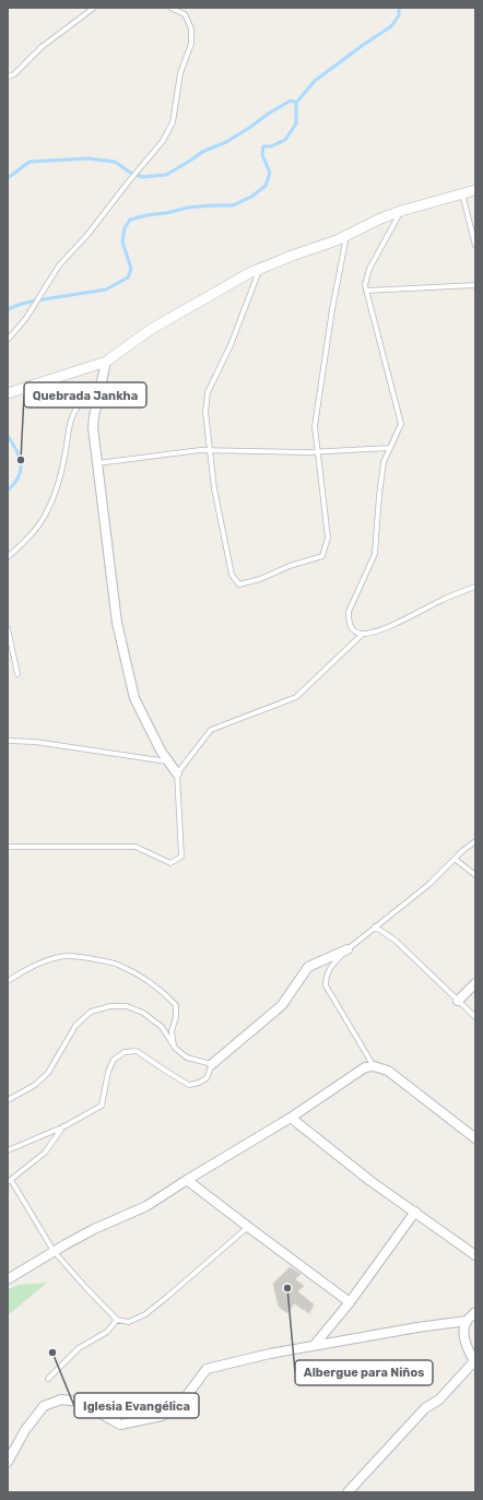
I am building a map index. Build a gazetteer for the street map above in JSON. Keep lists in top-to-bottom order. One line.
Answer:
{"places":["Quebrada Jankha","Albergue para Niños","Iglesia Evangélica"]}
